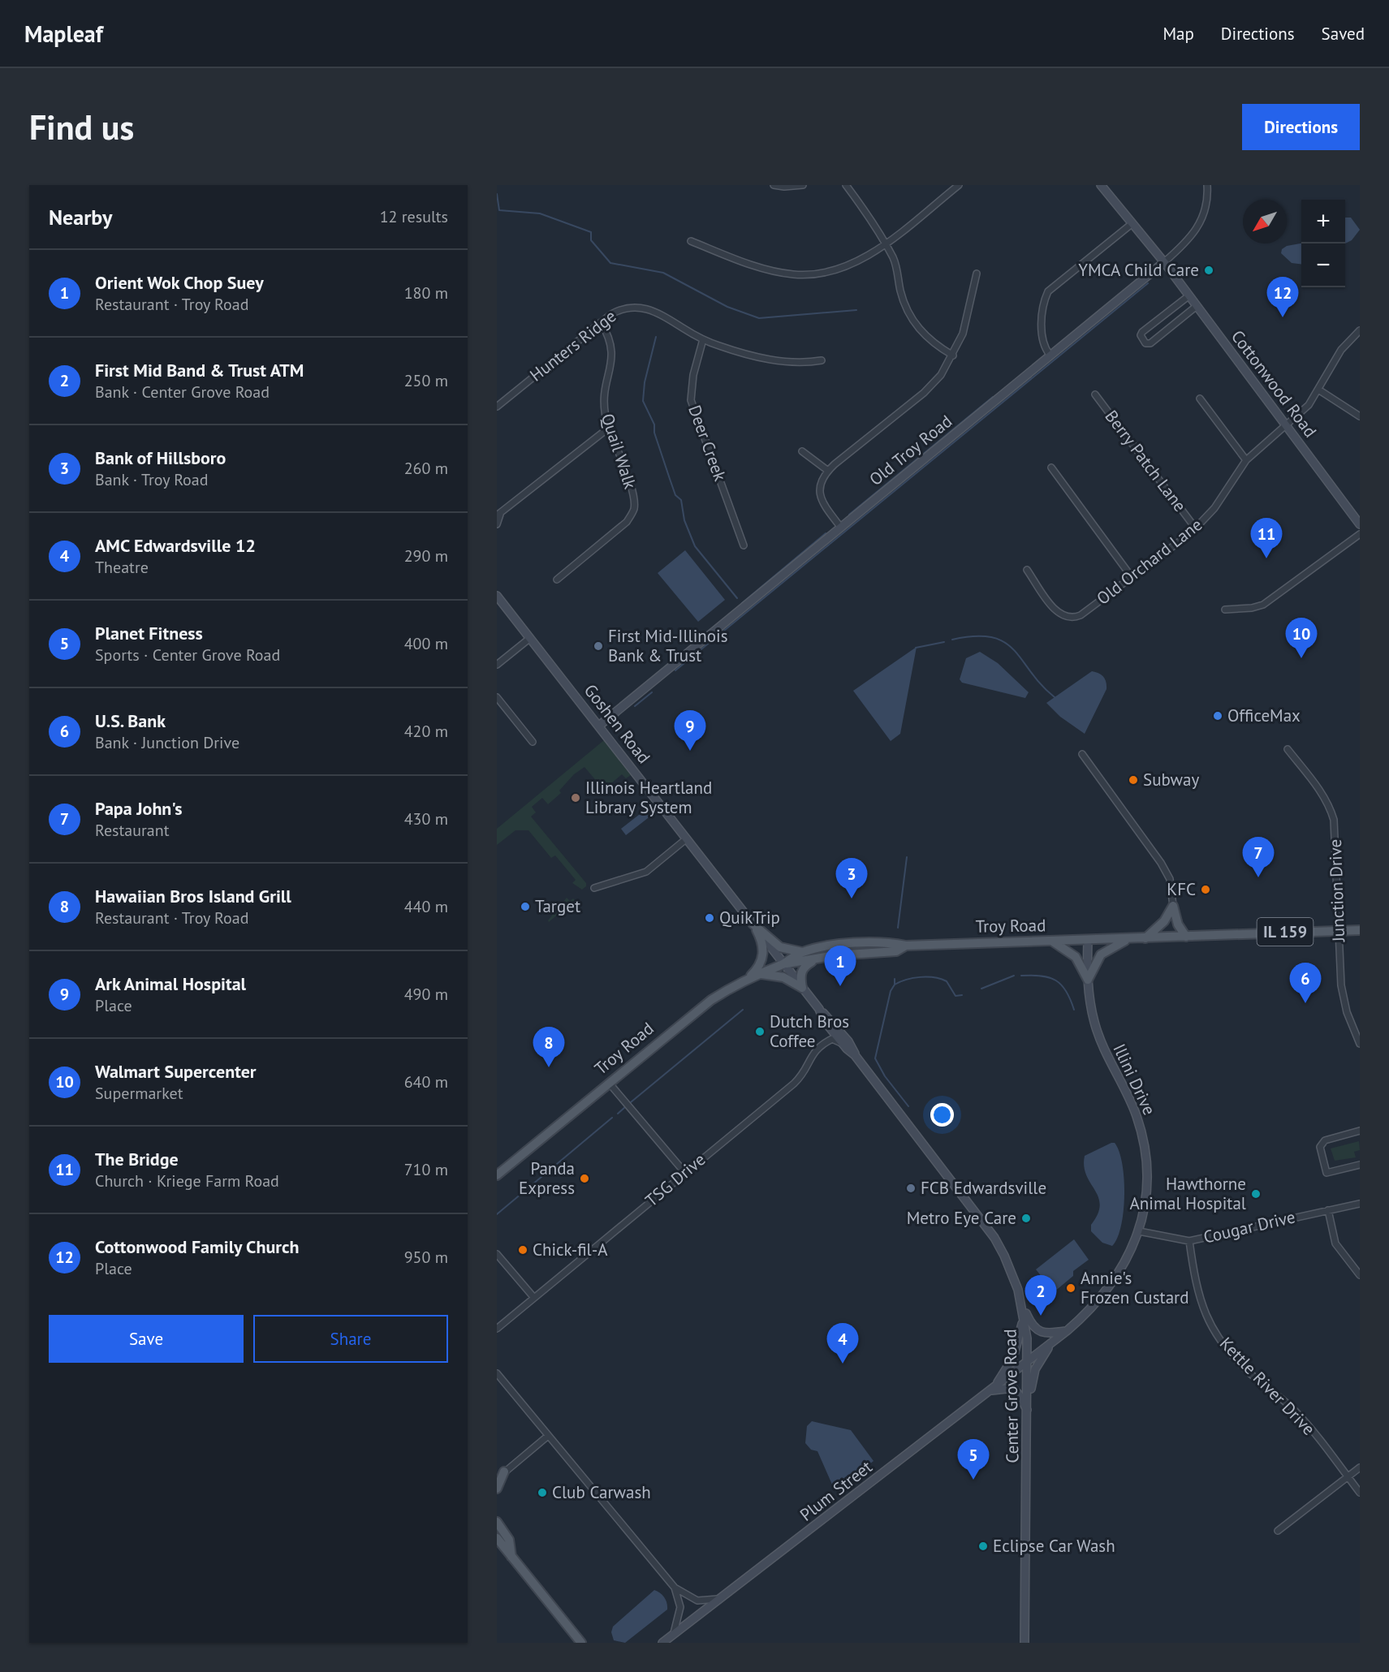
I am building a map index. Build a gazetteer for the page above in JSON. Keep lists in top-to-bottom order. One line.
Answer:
{"streets":{"main road":["Troy Road","IL 159"],"street":["Hunters Ridge","Cottonwood Road","Deer Creek","Old Troy Road","Quail Walk","Berry Patch Lane","Old Orchard Lane","Goshen Road","Junction Drive","Illini Drive","TSG Drive","Cougar Drive","Kettle River Drive","Center Grove Road","Plum Street"]},"crossings":[["Hunters Ridge","Deer Creek"],["Hunters Ridge","Quail Walk"],["Cottonwood Road","Old Troy Road"],["Cottonwood Road","Old Orchard Lane"],["Old Troy Road","Goshen Road"],["Berry Patch Lane","Old Orchard Lane"],["Goshen Road","Troy Road"],["Goshen Road","Center Grove Road"],["Junction Drive","IL 159"],["Troy Road","IL 159"],["Troy Road","Illini Drive"],["Troy Road","Center Grove Road"],["IL 159","Illini Drive"],["Illini Drive","Cougar Drive"],["Illini Drive","Center Grove Road"],["Illini Drive","Plum Street"],["TSG Drive","Center Grove Road"],["Cougar Drive","Kettle River Drive"],["Center Grove Road","Plum Street"]],"places":["YMCA Child Care","First Mid-Illinois Bank & Trust","OfficeMax","Subway","Illinois Heartland Library System","KFC","Target","QuikTrip","Dutch Bros Coffee","Panda Express","FCB Edwardsville","Hawthorne Animal Hospital","Metro Eye Care","Chick-fil-A","Annie's Frozen Custard","Club Carwash","Eclipse Car Wash"],"north":"bottom left","page":{"header":"Mapleaf","nav":["Map","Directions","Saved"],"buttons":["Directions",["Save","Share"]],"title":"Find us","heading":["Nearby","12 results"],"map_buttons":["+","−"],"list":[{"mark":"1","name":"Orient Wok Chop Suey","note":"Restaurant · Troy Road","value":"180 m"},{"mark":"2","name":"First Mid Band & Trust ATM","note":"Bank · Center Grove Road","value":"250 m"},{"mark":"3","name":"Bank of Hillsboro","note":"Bank · Troy Road","value":"260 m"},{"mark":"4","name":"AMC Edwardsville 12","note":"Theatre","value":"290 m"},{"mark":"5","name":"Planet Fitness","note":"Sports · Center Grove Road","value":"400 m"},{"mark":"6","name":"U.S. Bank","note":"Bank · Junction Drive","value":"420 m"},{"mark":"7","name":"Papa John's","note":"Restaurant","value":"430 m"},{"mark":"8","name":"Hawaiian Bros Island Grill","note":"Restaurant · Troy Road","value":"440 m"},{"mark":"9","name":"Ark Animal Hospital","note":"Place","value":"490 m"},{"mark":"10","name":"Walmart Supercenter","note":"Supermarket","value":"640 m"},{"mark":"11","name":"The Bridge","note":"Church · Kriege Farm Road","value":"710 m"},{"mark":"12","name":"Cottonwood Family Church","note":"Place","value":"950 m"}],"pins":["12","11","10","9","7","3","1","6","8","2","4","5"]}}
